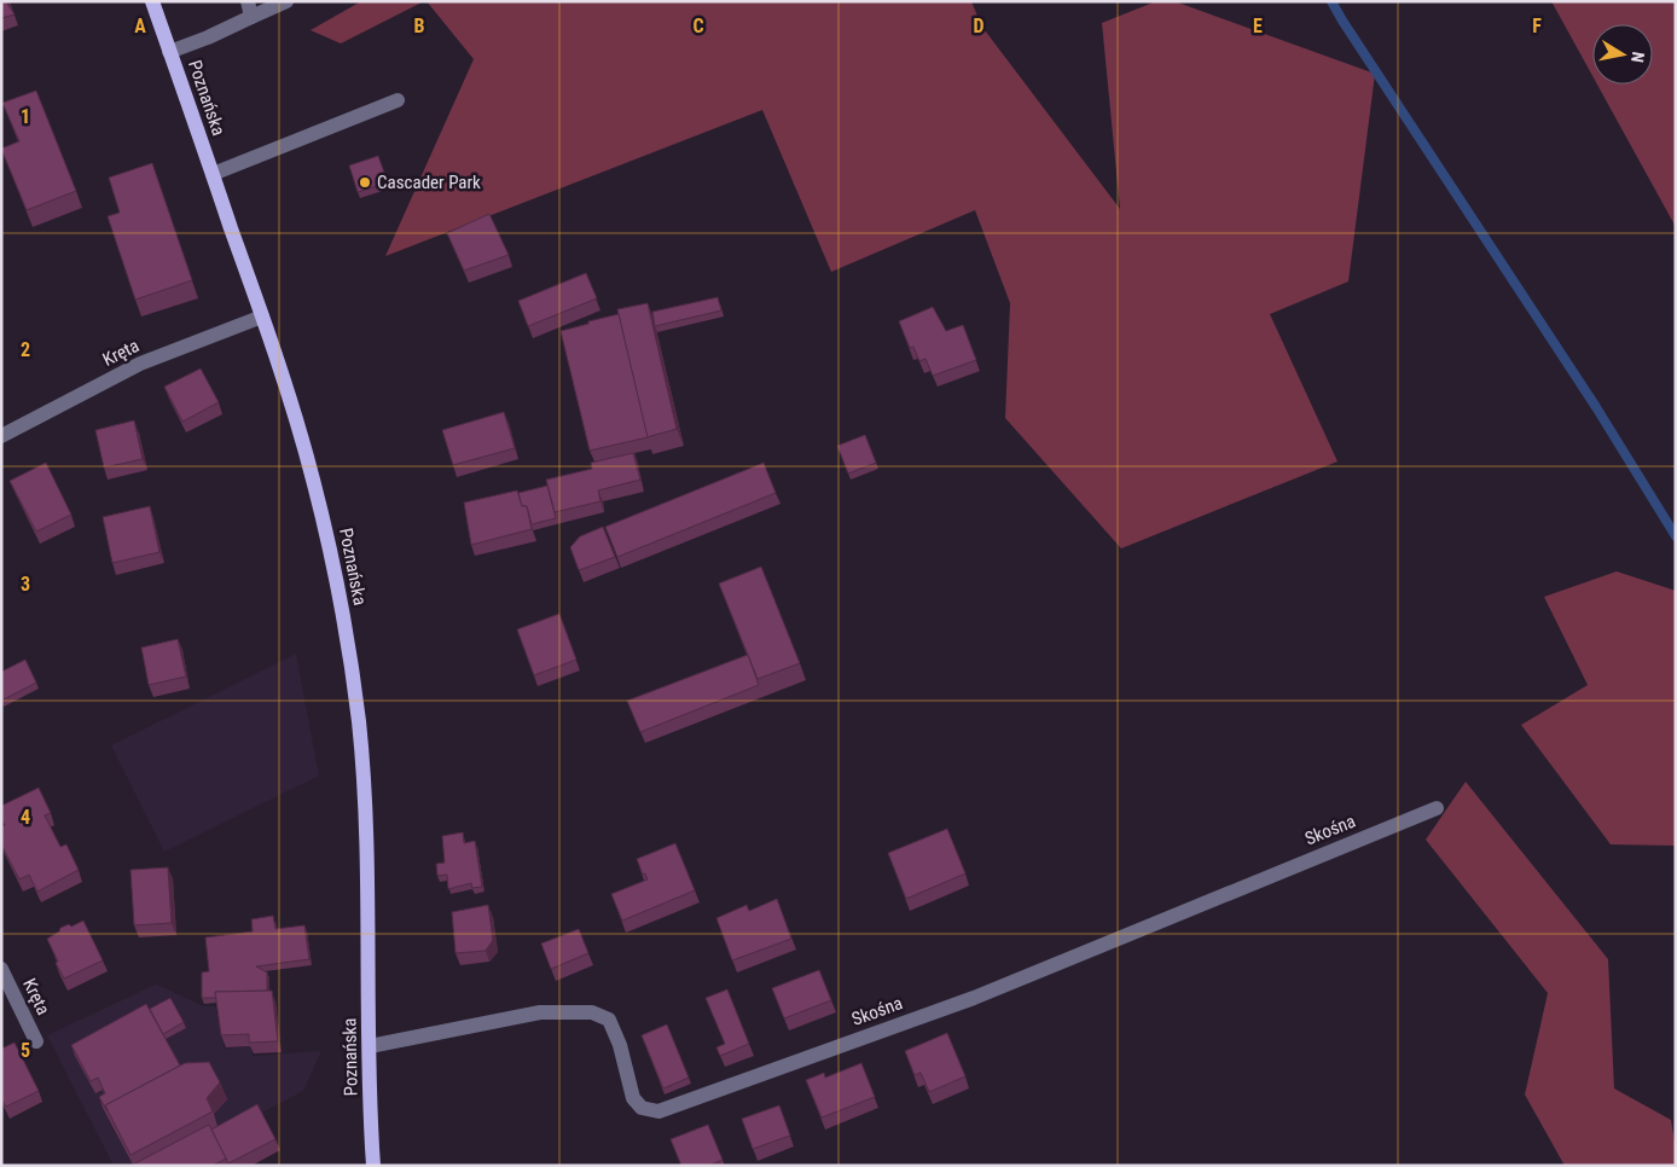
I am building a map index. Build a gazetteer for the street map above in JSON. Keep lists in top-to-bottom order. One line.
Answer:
{"streets":{"main road":["Poznańska"],"street":["Kręta","Skośna"]},"crossings":[["Poznańska","Kręta"],["Poznańska","Skośna"]],"places":["Cascader Park"],"north":"right","grid":{"columns":["A","B","C","D","E","F"],"rows":["1","2","3","4","5"]}}
